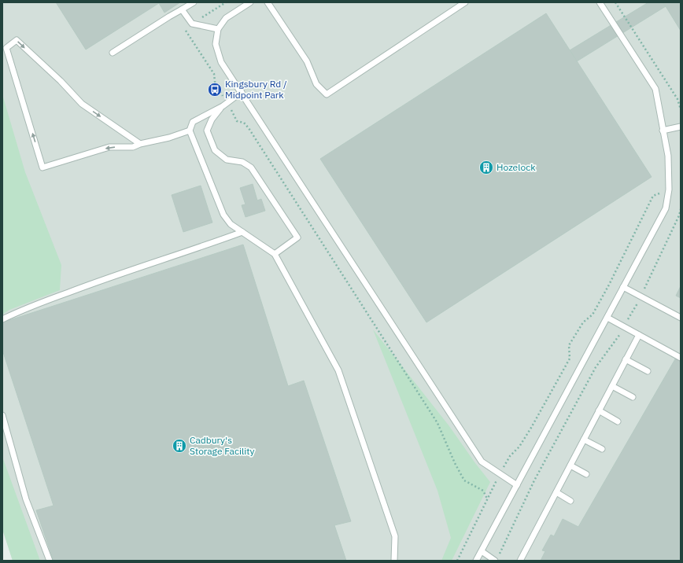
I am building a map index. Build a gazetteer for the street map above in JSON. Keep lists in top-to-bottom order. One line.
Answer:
{"places":{"bus stop":["Kingsbury Rd / Midpoint Park"],"building":["Hozelock","Cadbury's Storage Facility"]}}
